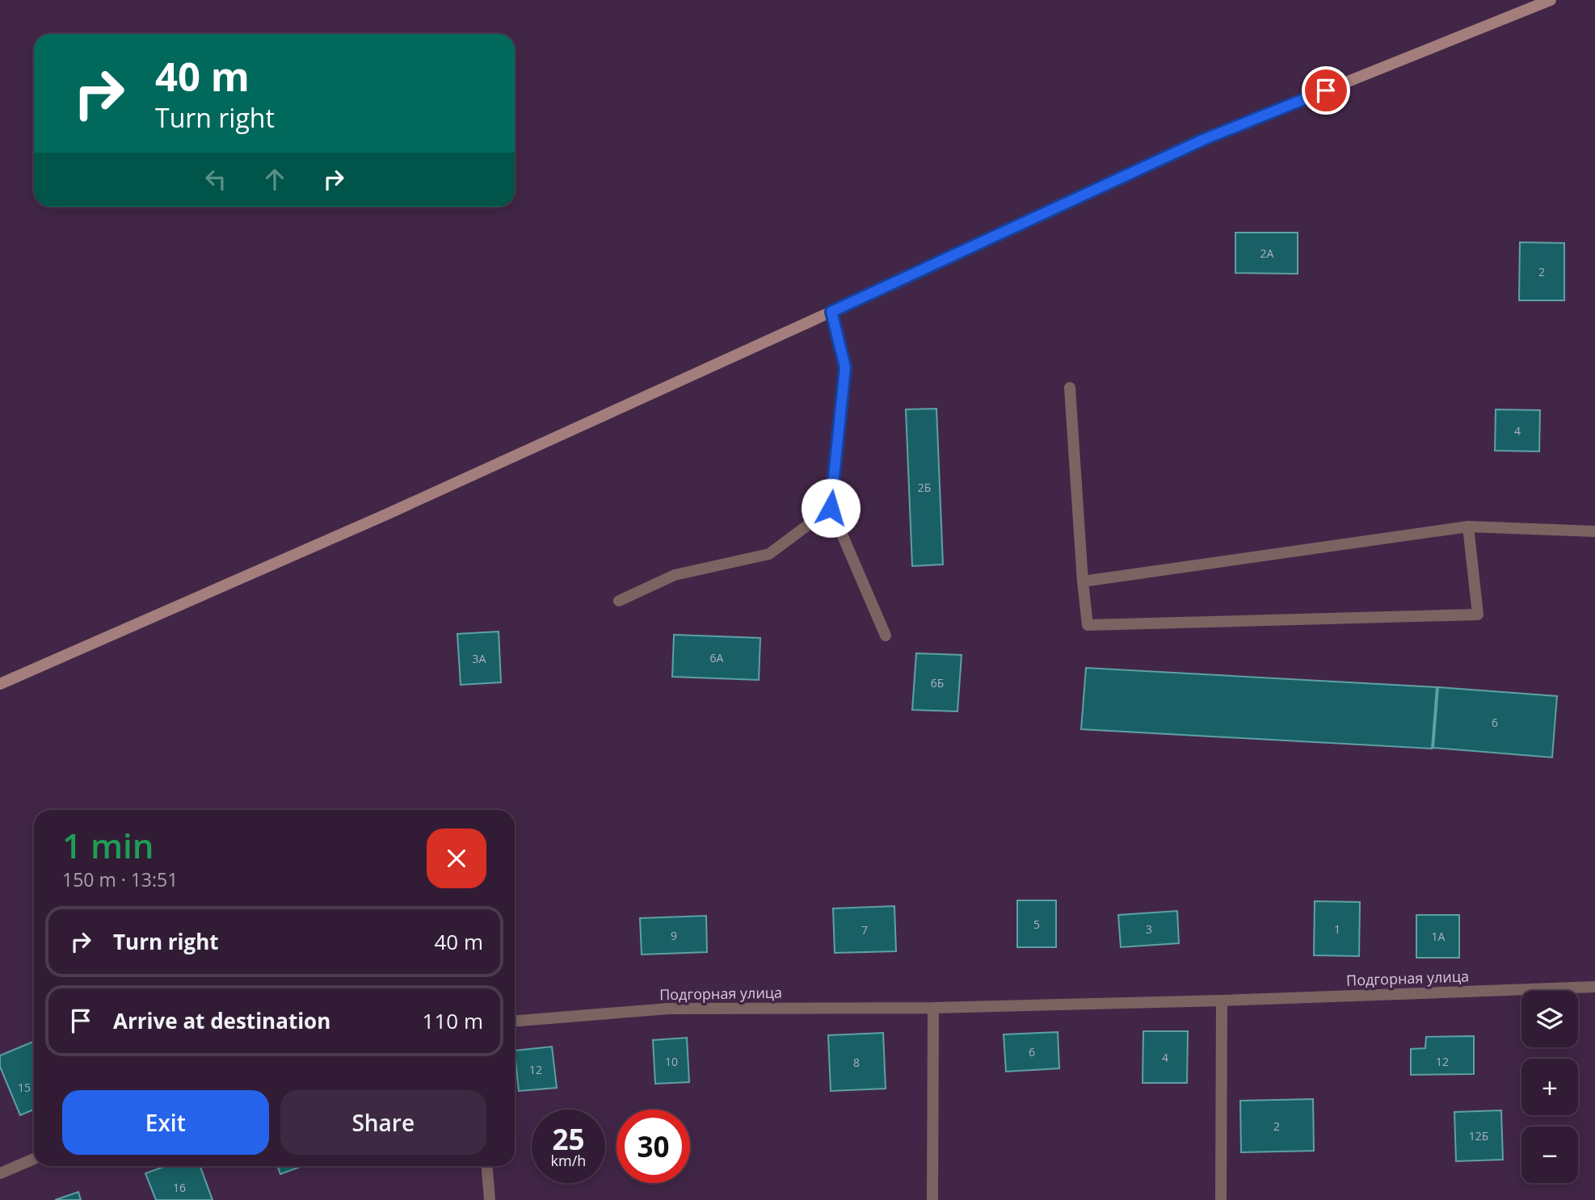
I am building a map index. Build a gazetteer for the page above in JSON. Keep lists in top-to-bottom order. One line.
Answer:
{"streets":{"street":["Подгорная улица"]},"house_numbers":["2А","2","4","2Б","6А","3А","6Б","6","5","3","1","7","9","1А","6","4","10","12","8","12","15","2","12Б","16"],"page":{"turn":["40 m","Turn right"],"heading":["1 min","150 m · 13:51"],"list":[{"name":"Turn right","value":"40 m"},{"name":"Arrive at destination","value":"110 m"}],"map_buttons":["+","−"],"buttons":["Exit","Share"],"speed":"25 km/h","limit":"30"}}
